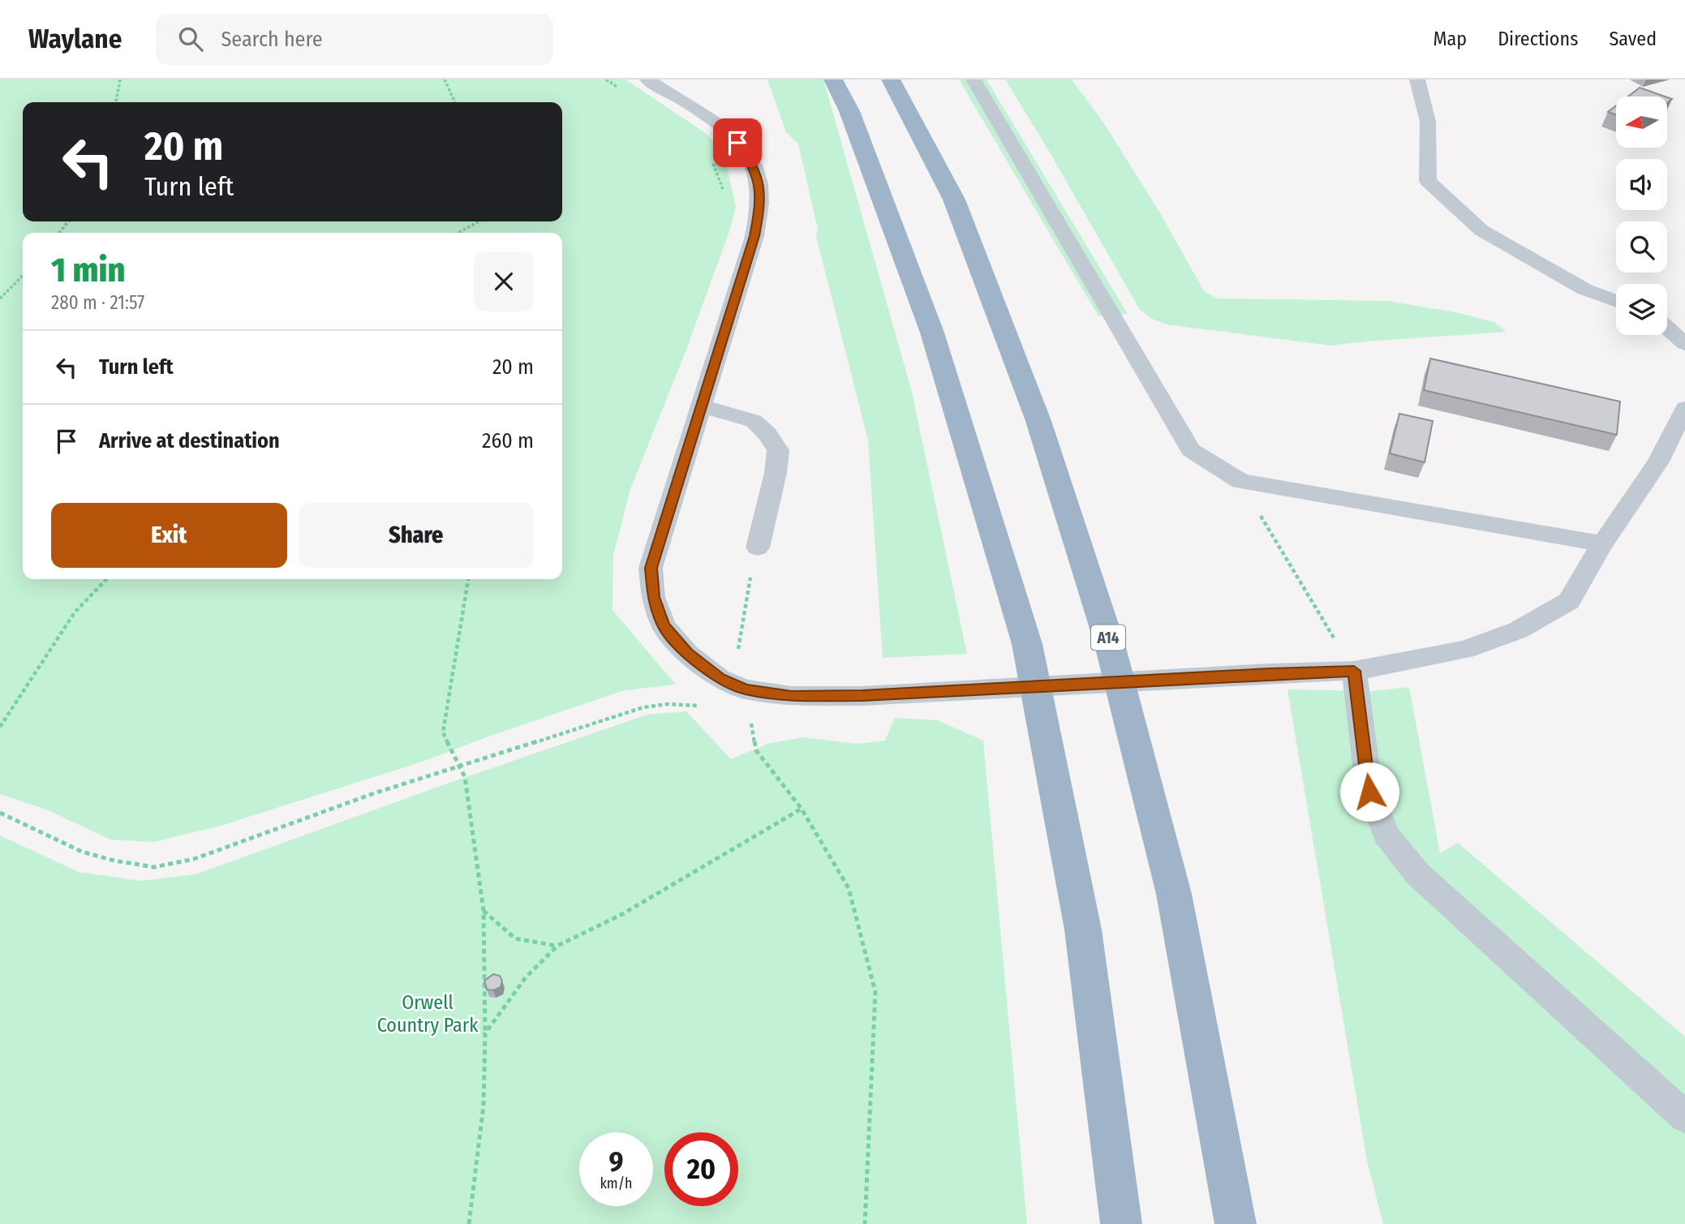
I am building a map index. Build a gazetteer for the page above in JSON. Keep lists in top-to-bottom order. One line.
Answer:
{"streets":{"highway":["A14"]},"parks":["Orwell Country Park"],"north":"left","page":{"header":"Waylane","search":"Search here","nav":["Map","Directions","Saved"],"turn":["20 m","Turn left"],"heading":["1 min","280 m · 21:57"],"list":[{"name":"Turn left","value":"20 m"},{"name":"Arrive at destination","value":"260 m"}],"buttons":["Exit","Share"],"speed":"9 km/h","limit":"20"}}
